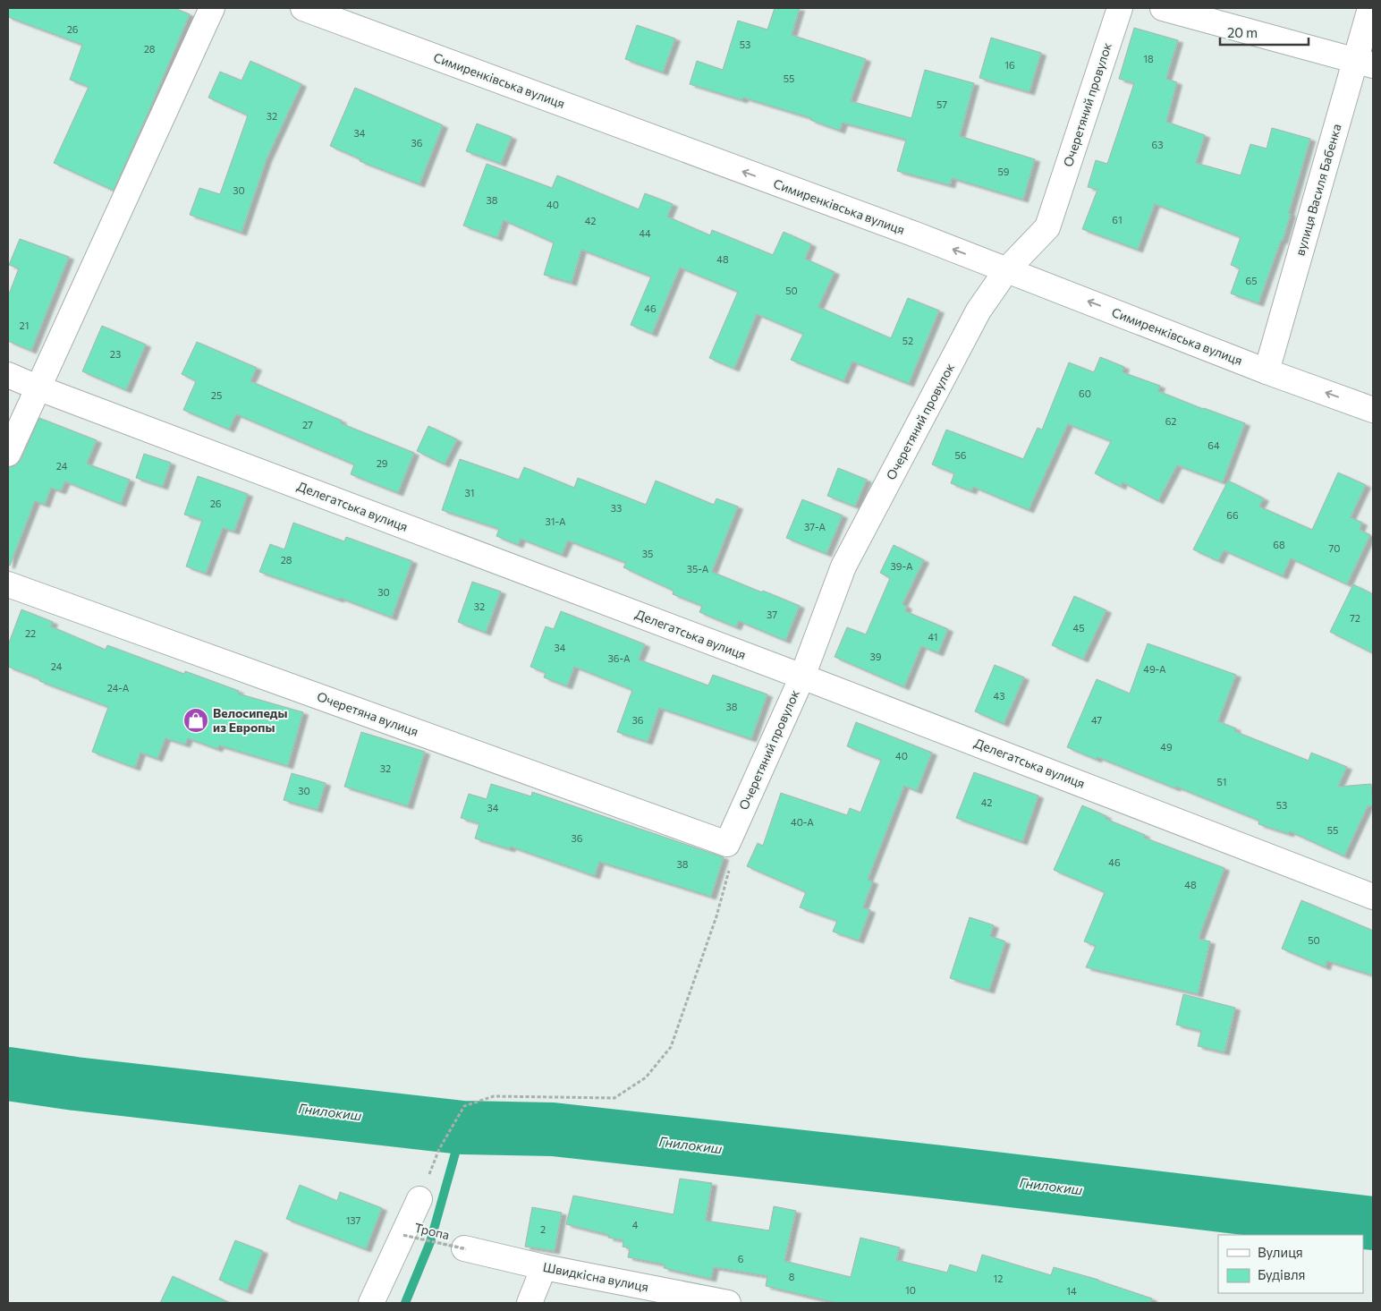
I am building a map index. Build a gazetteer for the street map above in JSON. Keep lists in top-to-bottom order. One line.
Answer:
{"streets":{"street":["Симиренківська вулиця","Очеретяний провулок","вулиця Василя Бабенка","Делегатська вулиця","Очеретяна вулиця","Швидкісна вулиця"],"path":["Тропа"]},"crossings":[["Симиренківська вулиця","Очеретяний провулок"],["Симиренківська вулиця","вулиця Василя Бабенка"],["Очеретяний провулок","Делегатська вулиця"],["Очеретяний провулок","Очеретяна вулиця"],["Тропа","Швидкісна вулиця"]],"one_way":["Симиренківська вулиця"],"water":["Гнилокиш"],"places":{"shop":["Велосипеды из Европы"]},"house_numbers":["26","53","28","18","16","55","57","32","34","36","63","59","30","38","40","61","42","44","48","65","50","46","21","52","23","60","25","62","27","64","56","29","24","31","26","33","66","31-А","37-А","68","70","35","28","39-А","35-А","30","32","37","72","45","22","41","34","39","36-А","24","49-А","24-А","43","38","36","47","49","40","32","51","30","42","53","34","40-А","55","36","46","38","48","50","137","4","2","6","8","12","10","14"],"legend":["Вулиця","Будівля"],"scale_bar":"20 m"}
